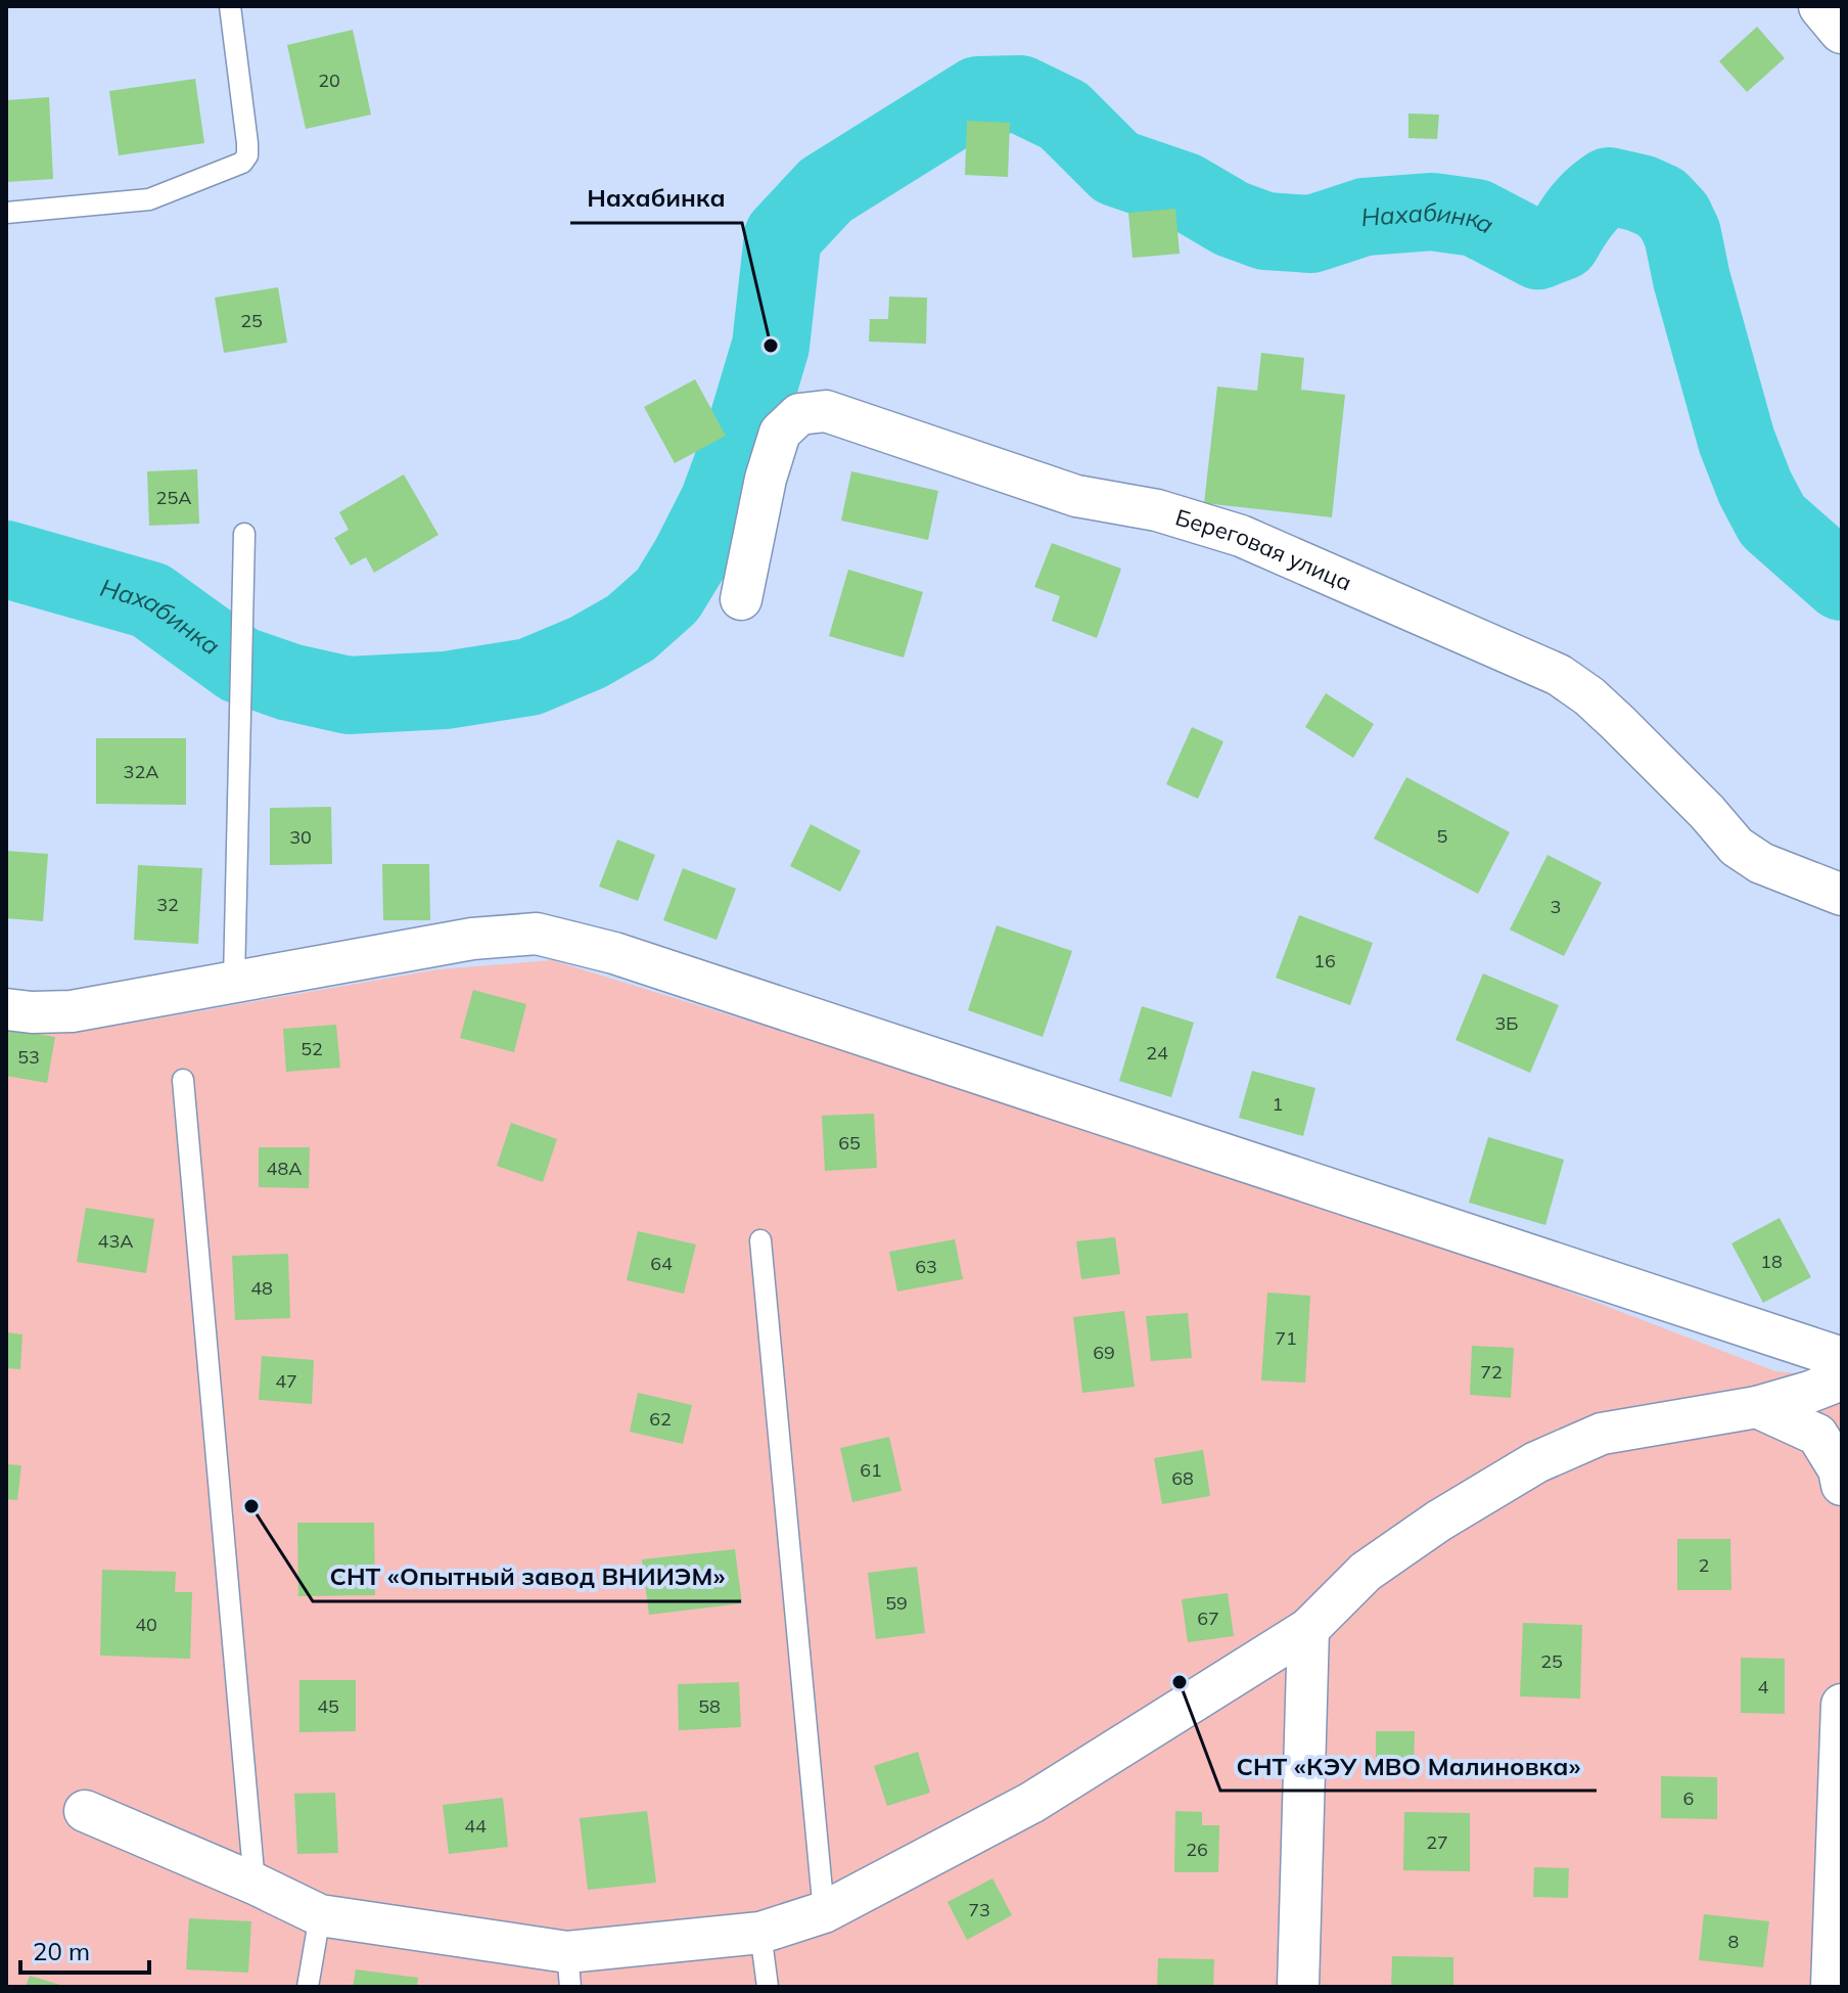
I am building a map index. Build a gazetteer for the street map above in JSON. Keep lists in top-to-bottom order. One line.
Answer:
{"streets":{"street":["Береговая улица"]},"water":["Нахабинка"],"places":["Нахабинка","СНТ «Опытный завод ВНИИЭМ»","СНТ «КЭУ МВО Малиновка»"],"house_numbers":["20","25","25А","32А","5","30","32","3","16","3Б","52","24","53","1","65","48А","43А","18","64","63","48","71","69","72","47","62","61","68","2","59","67","40","25","4","45","58","6","44","27","26","73","8"],"scale_bar":"20 m"}
